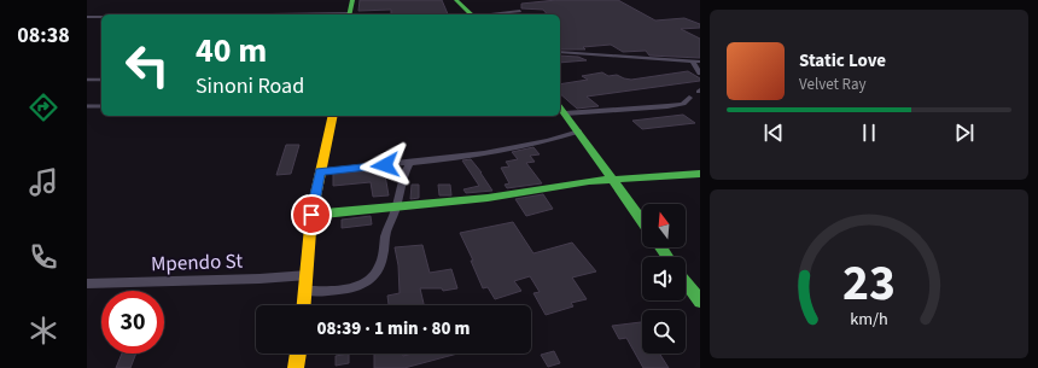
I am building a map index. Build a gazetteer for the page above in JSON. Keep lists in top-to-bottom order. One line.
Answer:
{"streets":{"street":["Mpendo St"]},"north":"top","page":{"tabs":"08:38","turn":["40 m","Sinoni Road"],"song":["Static Love","Velvet Ray"],"limit":"30","trip":"08:39 · 1 min · 80 m","gauge":["23","km/h"]}}
